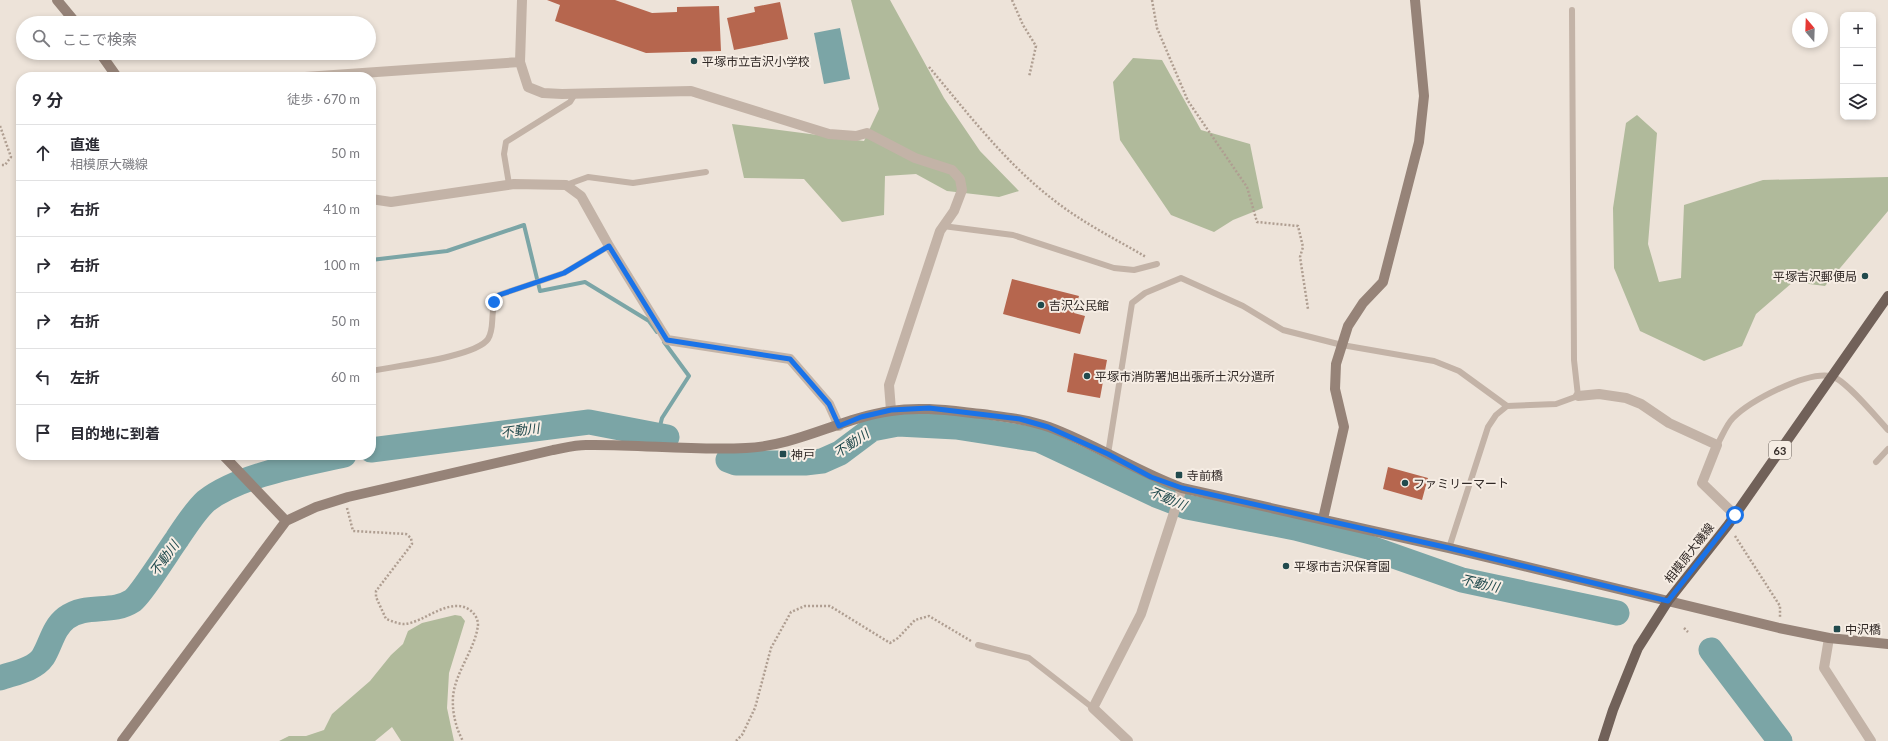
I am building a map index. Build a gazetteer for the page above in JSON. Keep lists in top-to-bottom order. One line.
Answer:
{"streets":{"main road":["63","相模原大磯線"]},"water":["不動川"],"places":{"other":["平塚市立吉沢小学校","平塚吉沢郵便局","吉沢公民館","平塚市消防署旭出張所土沢分遣所","ファミリーマート","平塚市吉沢保育園"],"transit":["神戸","寺前橋","中沢橋"]},"north":"top","page":{"map_buttons":["+","−"],"search":"ここで検索","heading":["9 分","徒歩 · 670 m"],"list":[["直進","相模原大磯線","50 m"],["右折","410 m"],["右折","100 m"],["右折","50 m"],["左折","60 m"],"目的地に到着"]}}
